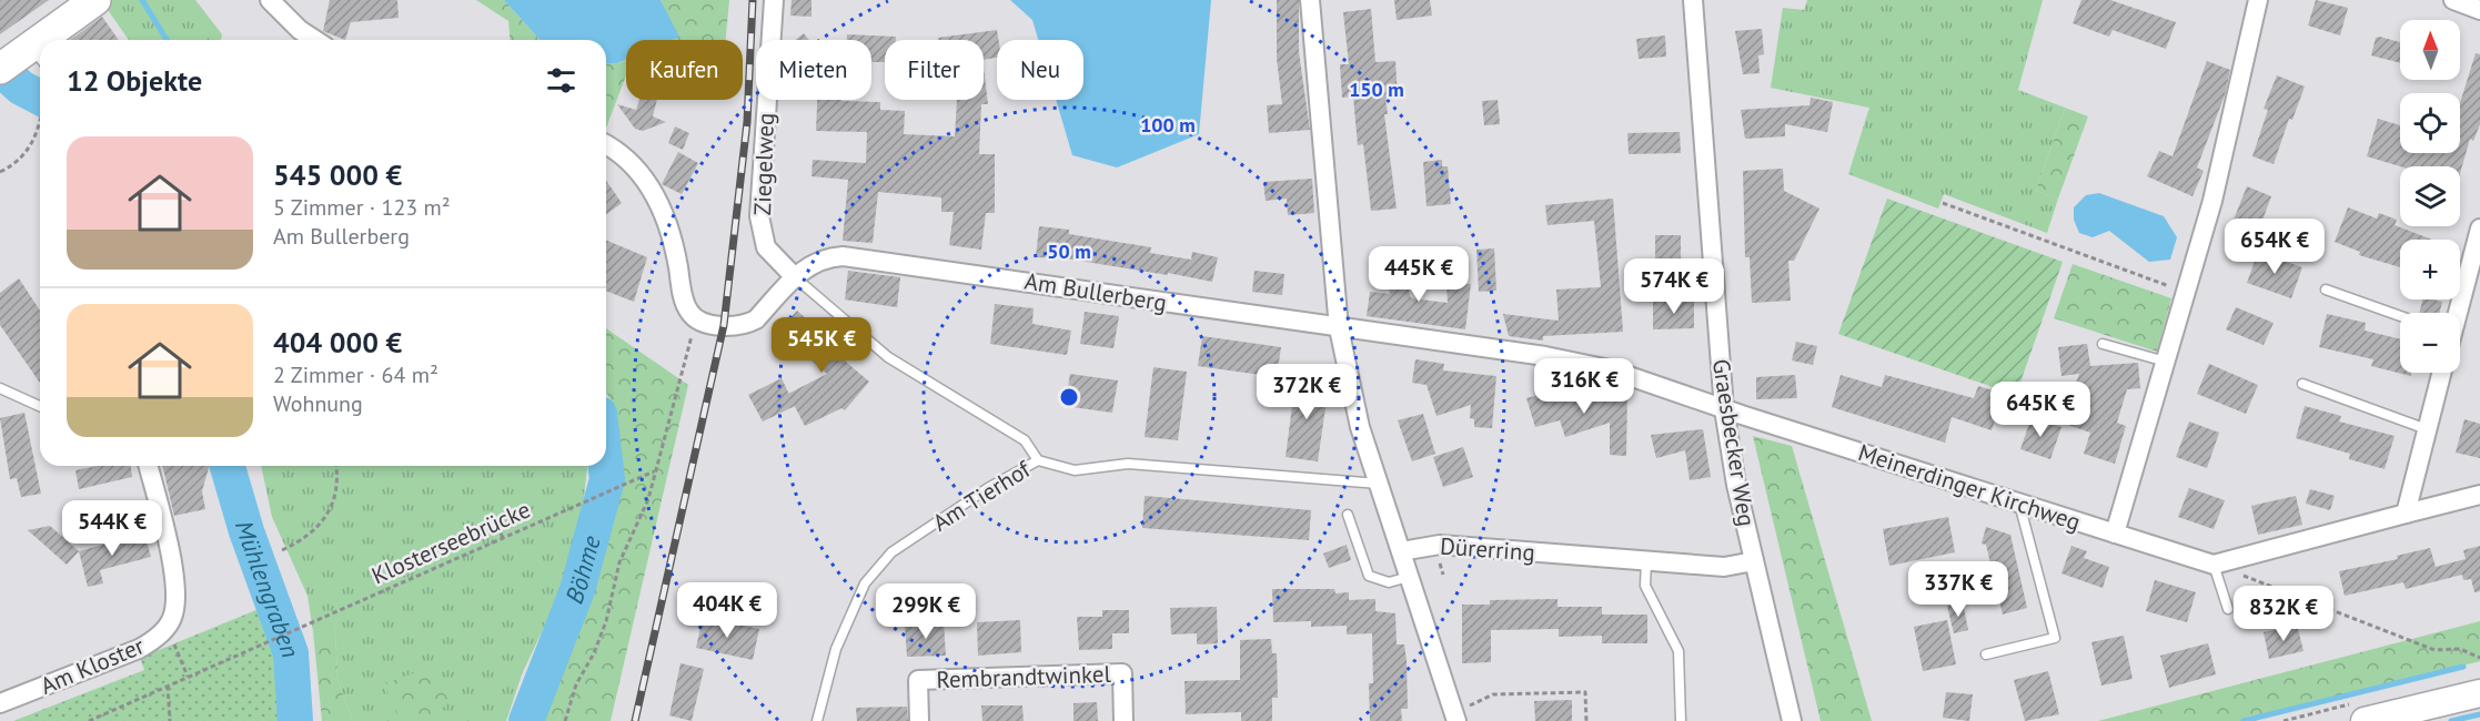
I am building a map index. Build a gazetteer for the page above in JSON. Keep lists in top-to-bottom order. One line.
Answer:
{"streets":{"street":["Ziegelweg","Am Bullerberg","Graesbecker Weg","Meinerdinger Kirchweg","Dürerring","Am Kloster","Rembrandtwinkel"],"lane":["Am Tierhof"],"path":["Klosterseebrücke"]},"crossings":[["Ziegelweg","Am Bullerberg"],["Ziegelweg","Am Tierhof"],["Am Bullerberg","Graesbecker Weg"],["Am Bullerberg","Meinerdinger Kirchweg"],["Am Bullerberg","Am Tierhof"],["Graesbecker Weg","Meinerdinger Kirchweg"],["Graesbecker Weg","Dürerring"]],"water":["Böhme","Mühlengraben"],"north":"top","page":{"map_buttons":["+","−"],"chip":["Kaufen","Mieten","Filter","Neu"],"heading":"12 Objekte","list":[{"name":"545 000 €","note":"5 Zimmer · 123 m² · Am Bullerberg"},{"name":"404 000 €","note":"2 Zimmer · 64 m² · Wohnung"}],"price":["654K €","445K €","574K €","545K €","316K €","372K €","645K €","544K €","337K €","404K €","299K €","832K €"]},"rings":["150 m","100 m","50 m"]}
